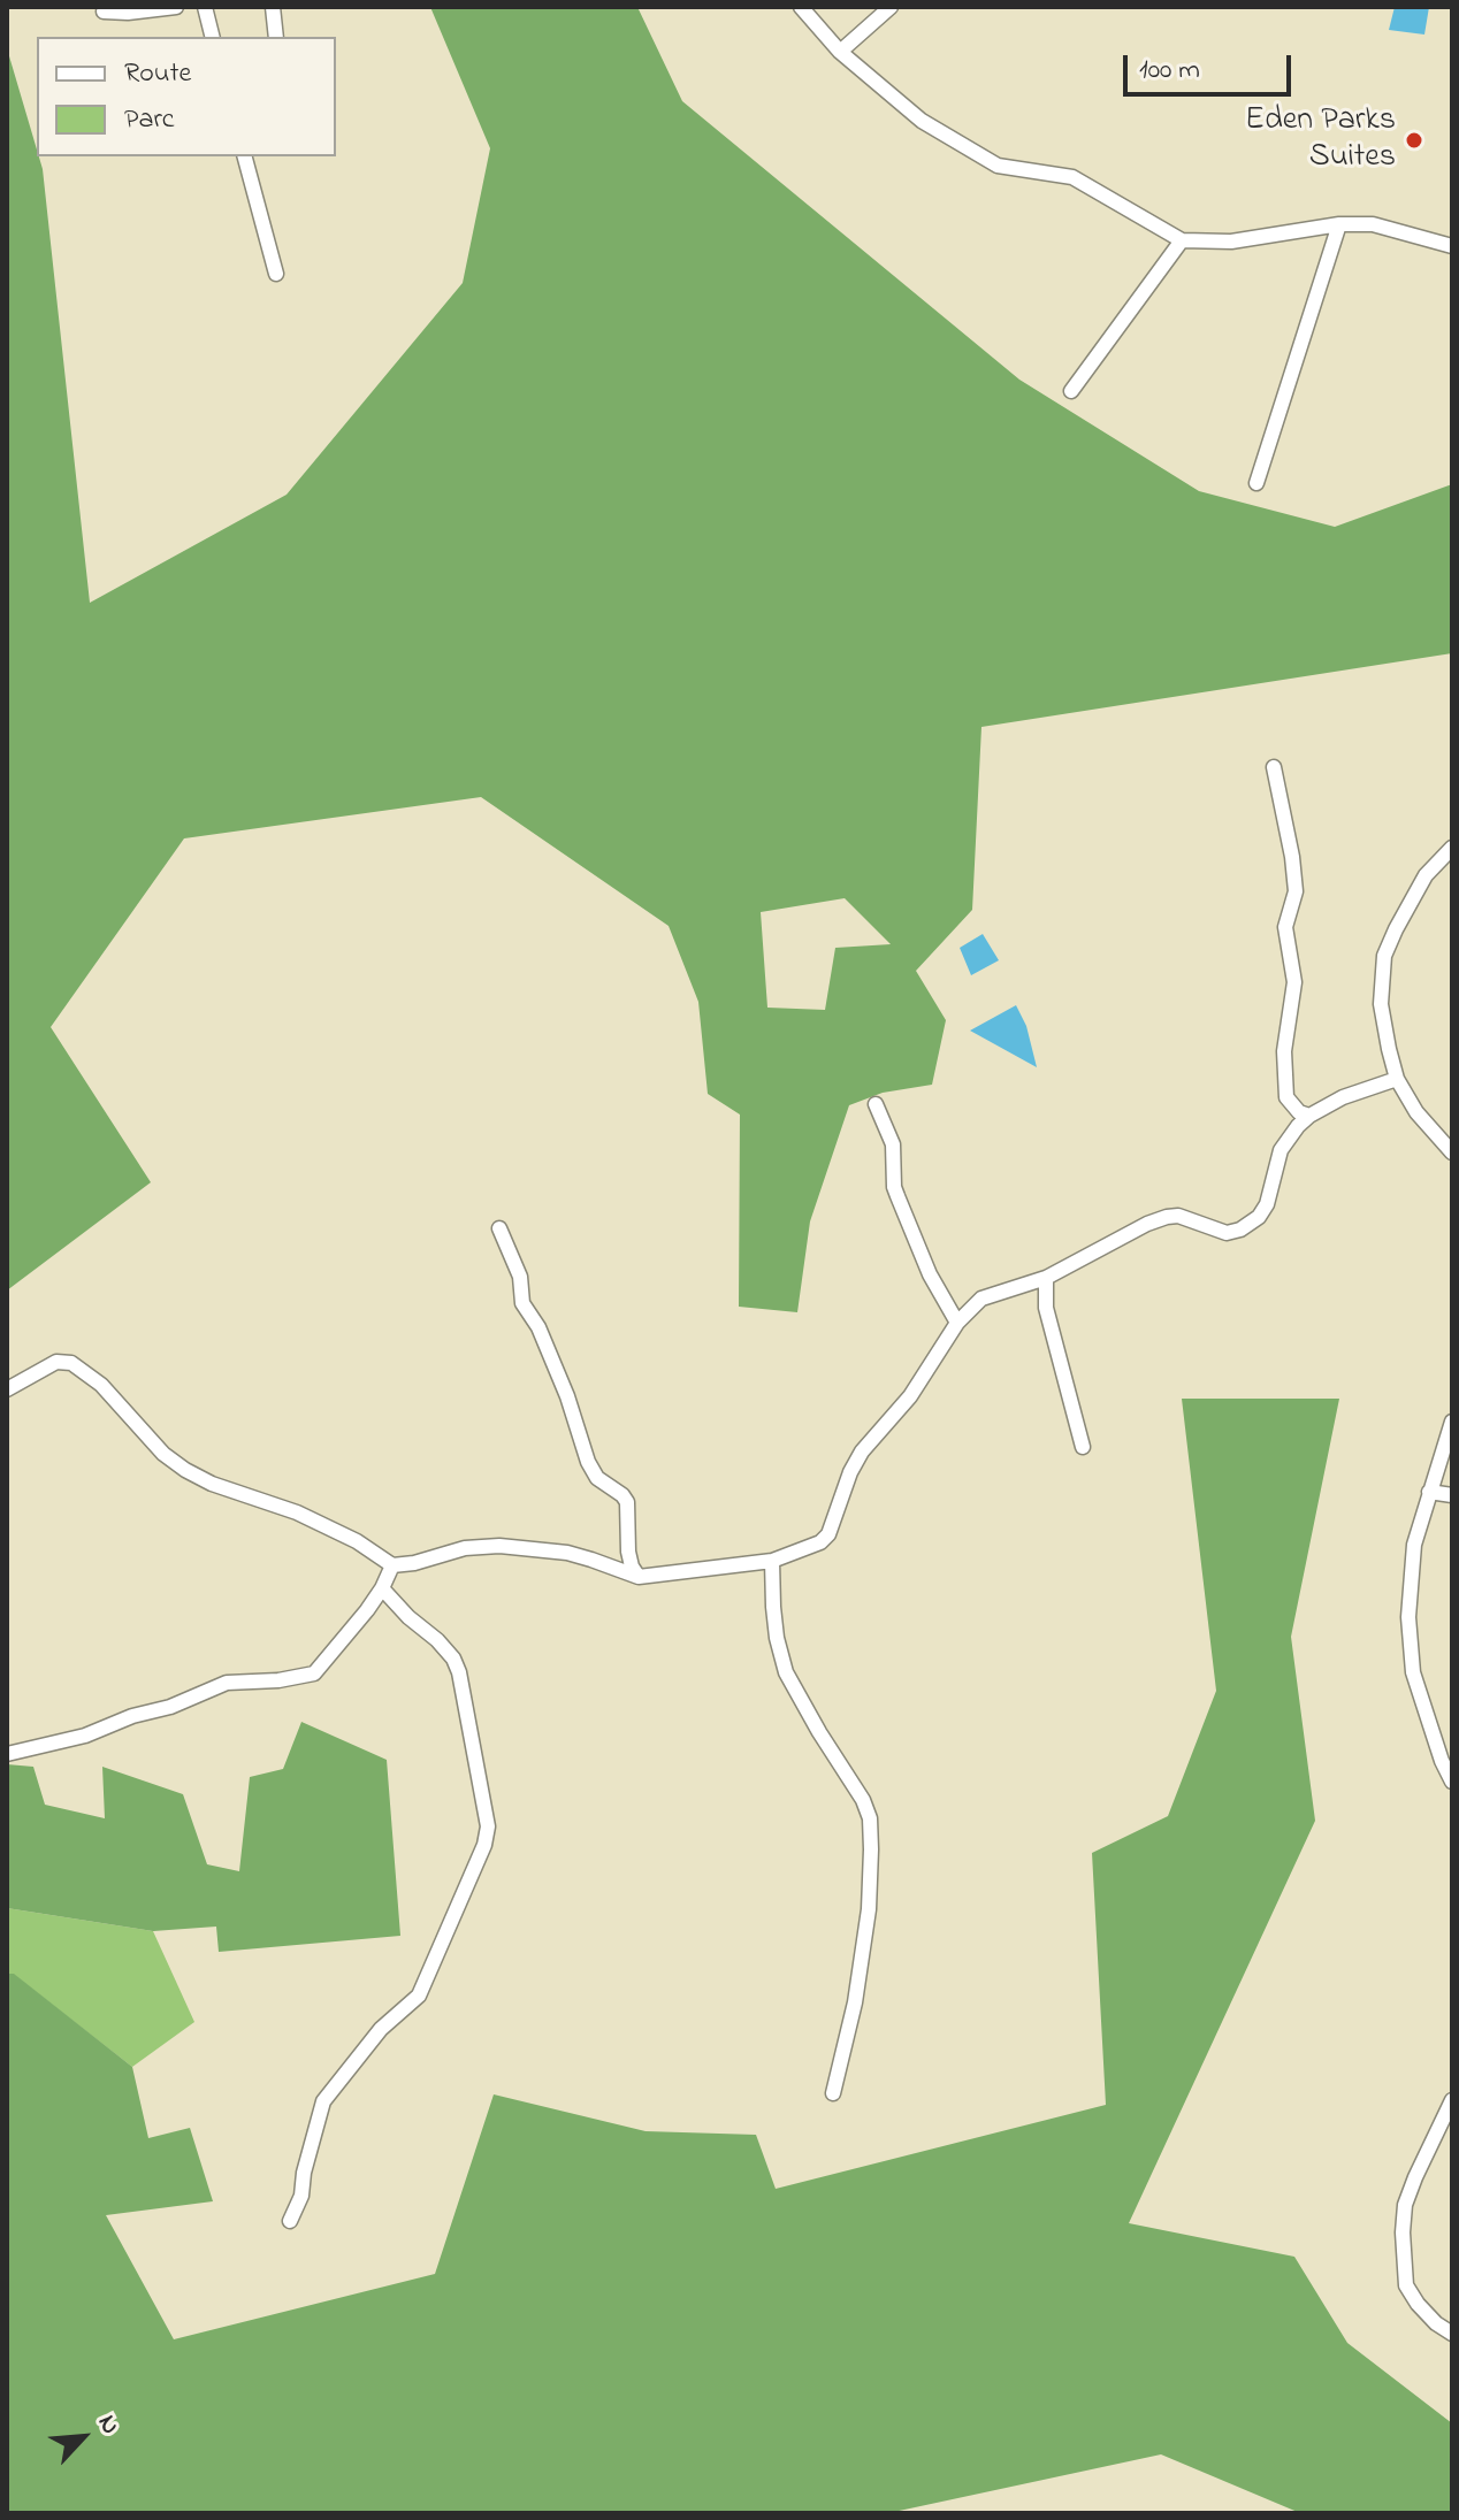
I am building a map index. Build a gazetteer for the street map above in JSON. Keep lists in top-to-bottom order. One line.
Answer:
{"places":["Eden Parks Suites"],"legend":["Route","Parc"],"scale_bar":"100 m","north":"top right"}
